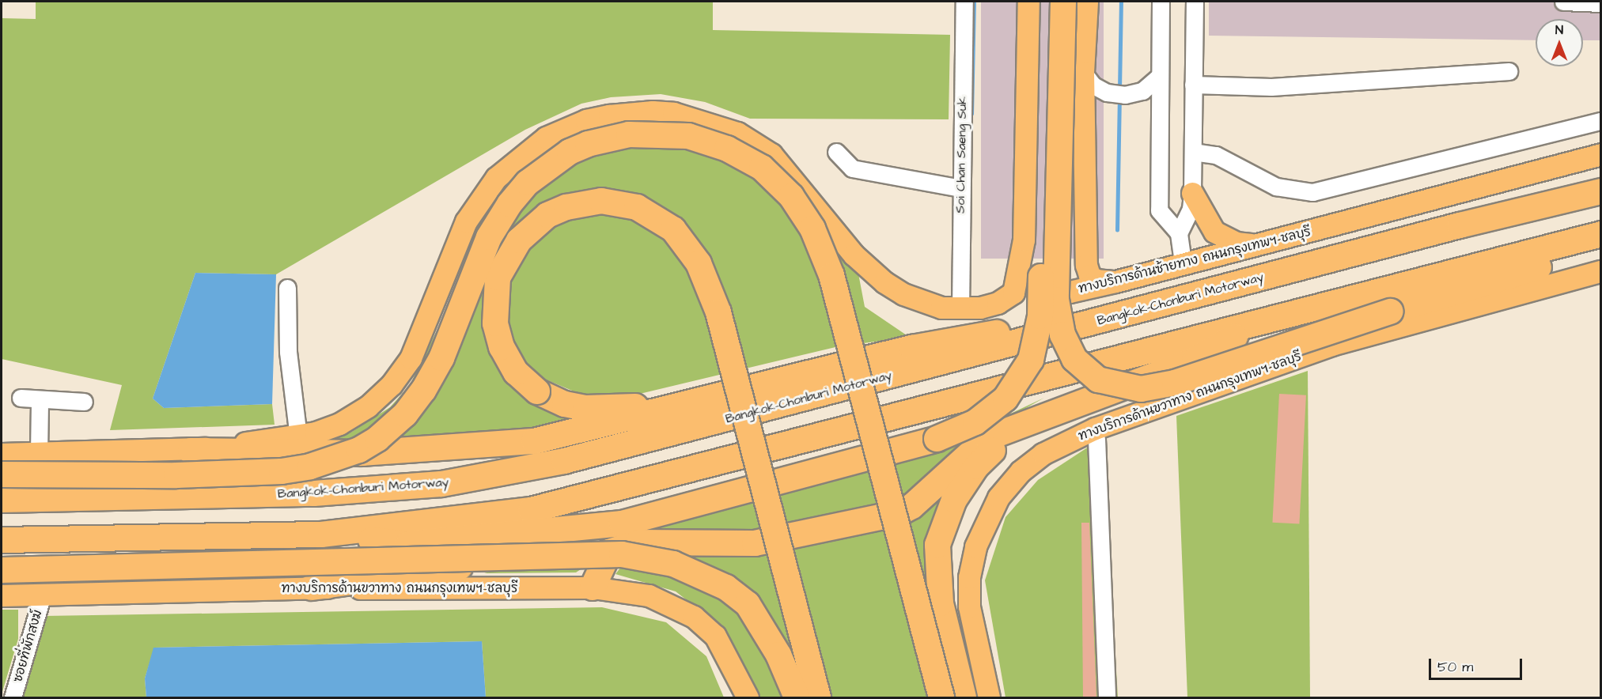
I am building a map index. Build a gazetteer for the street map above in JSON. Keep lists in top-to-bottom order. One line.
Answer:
{"streets":{"highway":["Bangkok-Chonburi Motorway"],"main road":["ทางบริการด้านซ้ายทาง ถนนกรุงเทพฯ-ชลบุรี","ทางบริการด้านขวาทาง ถนนกรุงเทพฯ-ชลบุรี"],"street":["Soi Chan Saeng Suk","ซอยที่พักสงฆ์"]},"crossings":[["ทางบริการด้านขวาทาง ถนนกรุงเทพฯ-ชลบุรี","ซอยที่พักสงฆ์"]],"scale_bar":"50 m","north":"top"}
